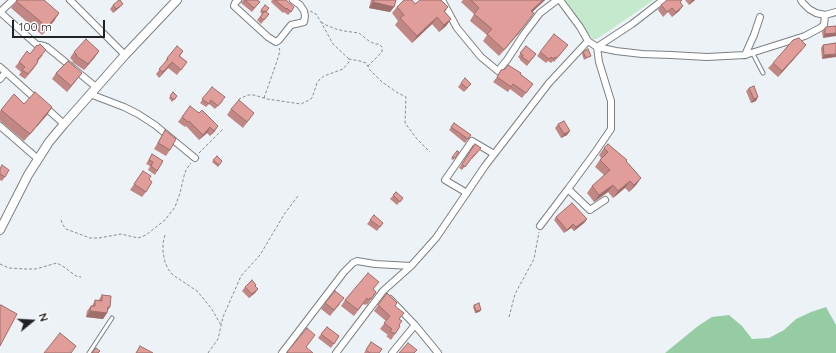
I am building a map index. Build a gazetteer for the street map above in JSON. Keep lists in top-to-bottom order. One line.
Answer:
{"scale_bar":"100 m","north":"right"}
